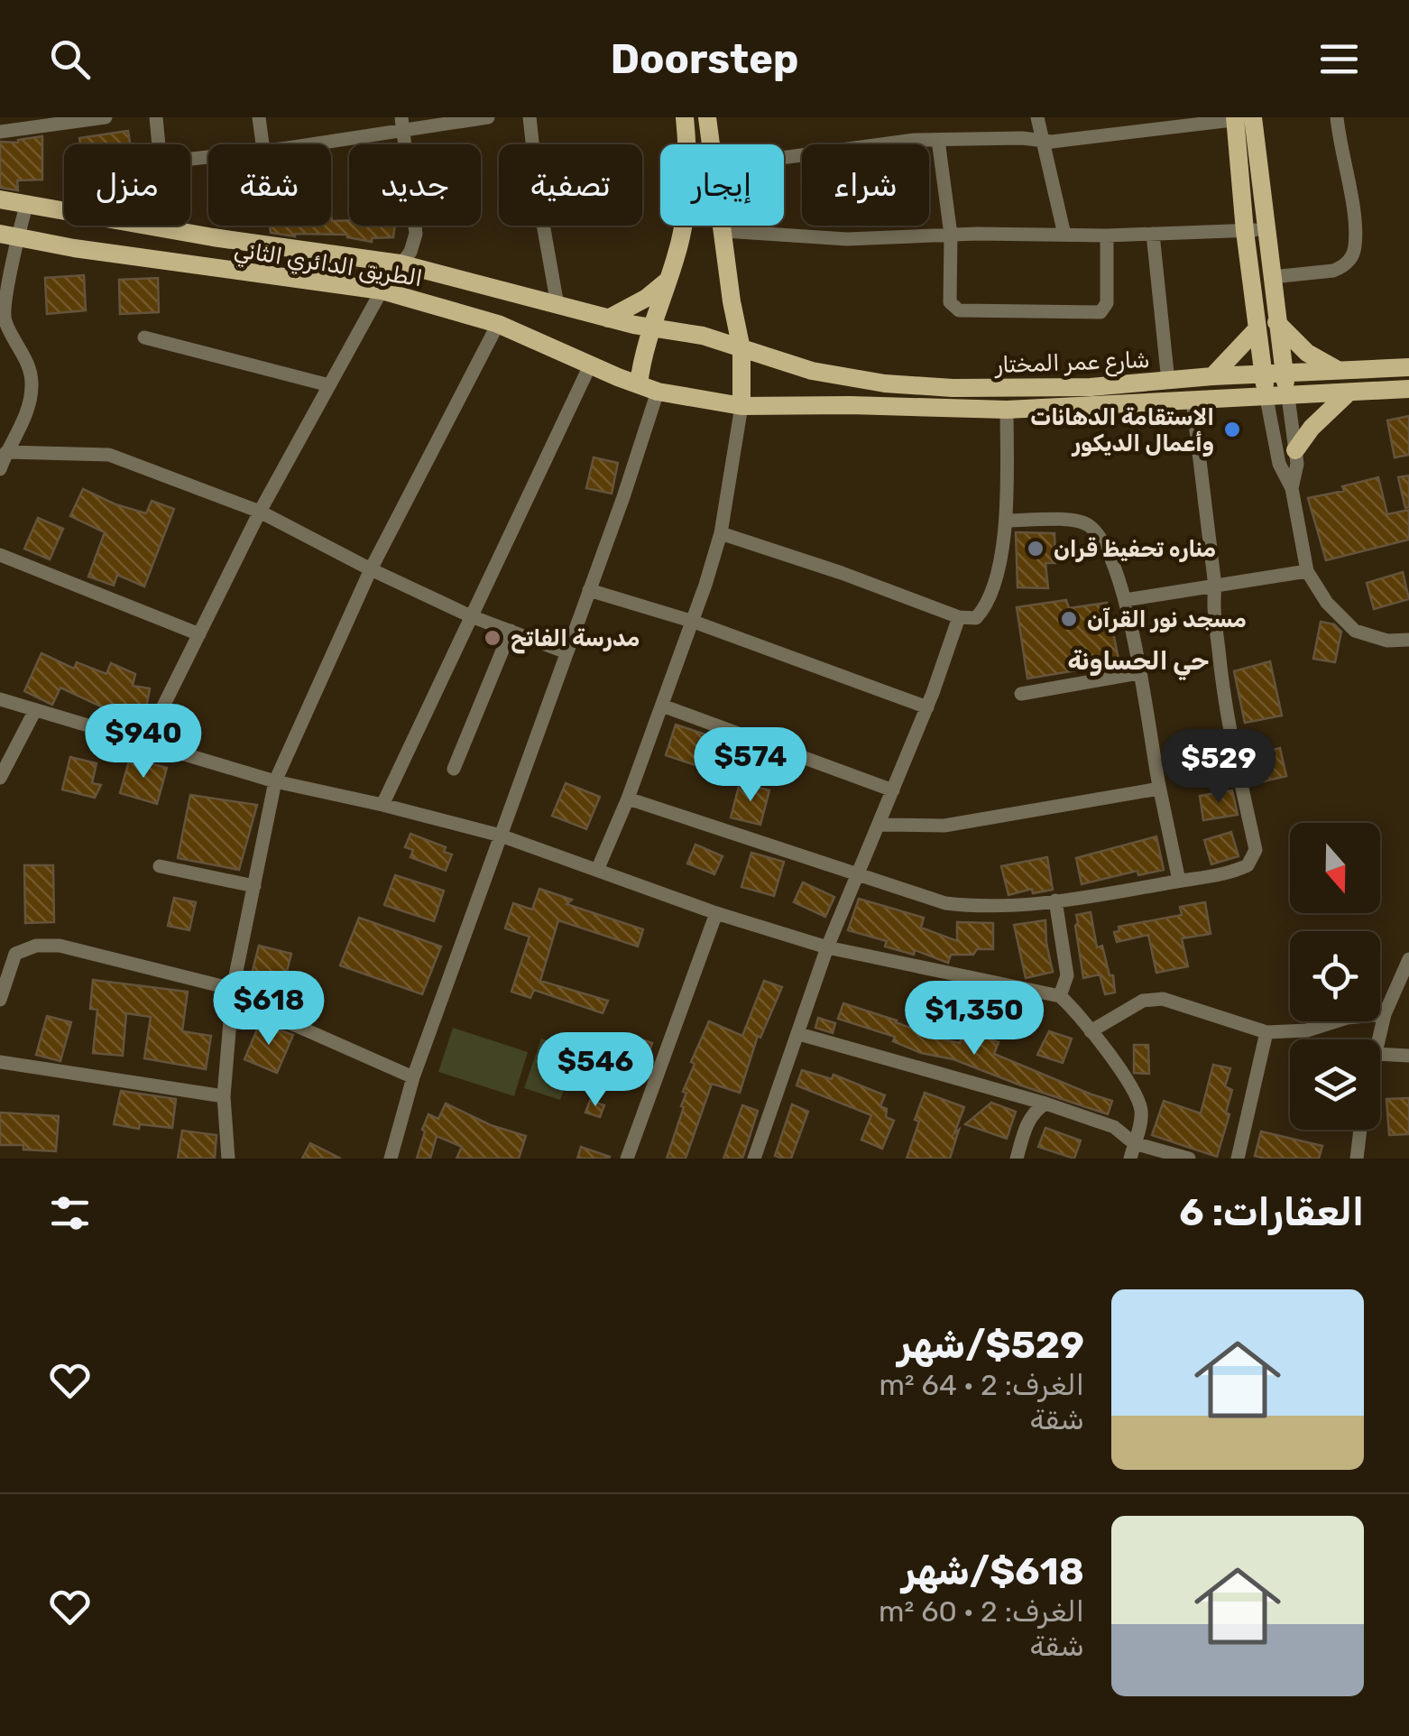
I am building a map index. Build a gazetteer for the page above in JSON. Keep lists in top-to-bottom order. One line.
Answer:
{"streets":{"main road":["الطريق الدائري الثاني","شارع عمر المختار"]},"crossings":[["الطريق الدائري الثاني","شارع عمر المختار"]],"districts":["حي الحساونة"],"places":["الاستقامة الدهانات وأعمال الديكور","مناره تحفيظ قران","مسجد نور القرآن","مدرسة الفاتح"],"north":"bottom","page":{"header":"Doorstep","chip":["شراء","إيجار","تصفية","جديد","شقة","منزل"],"price":["$940","$574","$529","$618","$1,350","$546"],"heading":"العقارات: 6","list":[{"name":"$529/شهر","note":"الغرف: 2 · 64 m² · شقة"},{"name":"$618/شهر","note":"الغرف: 2 · 60 m² · شقة"}]}}
